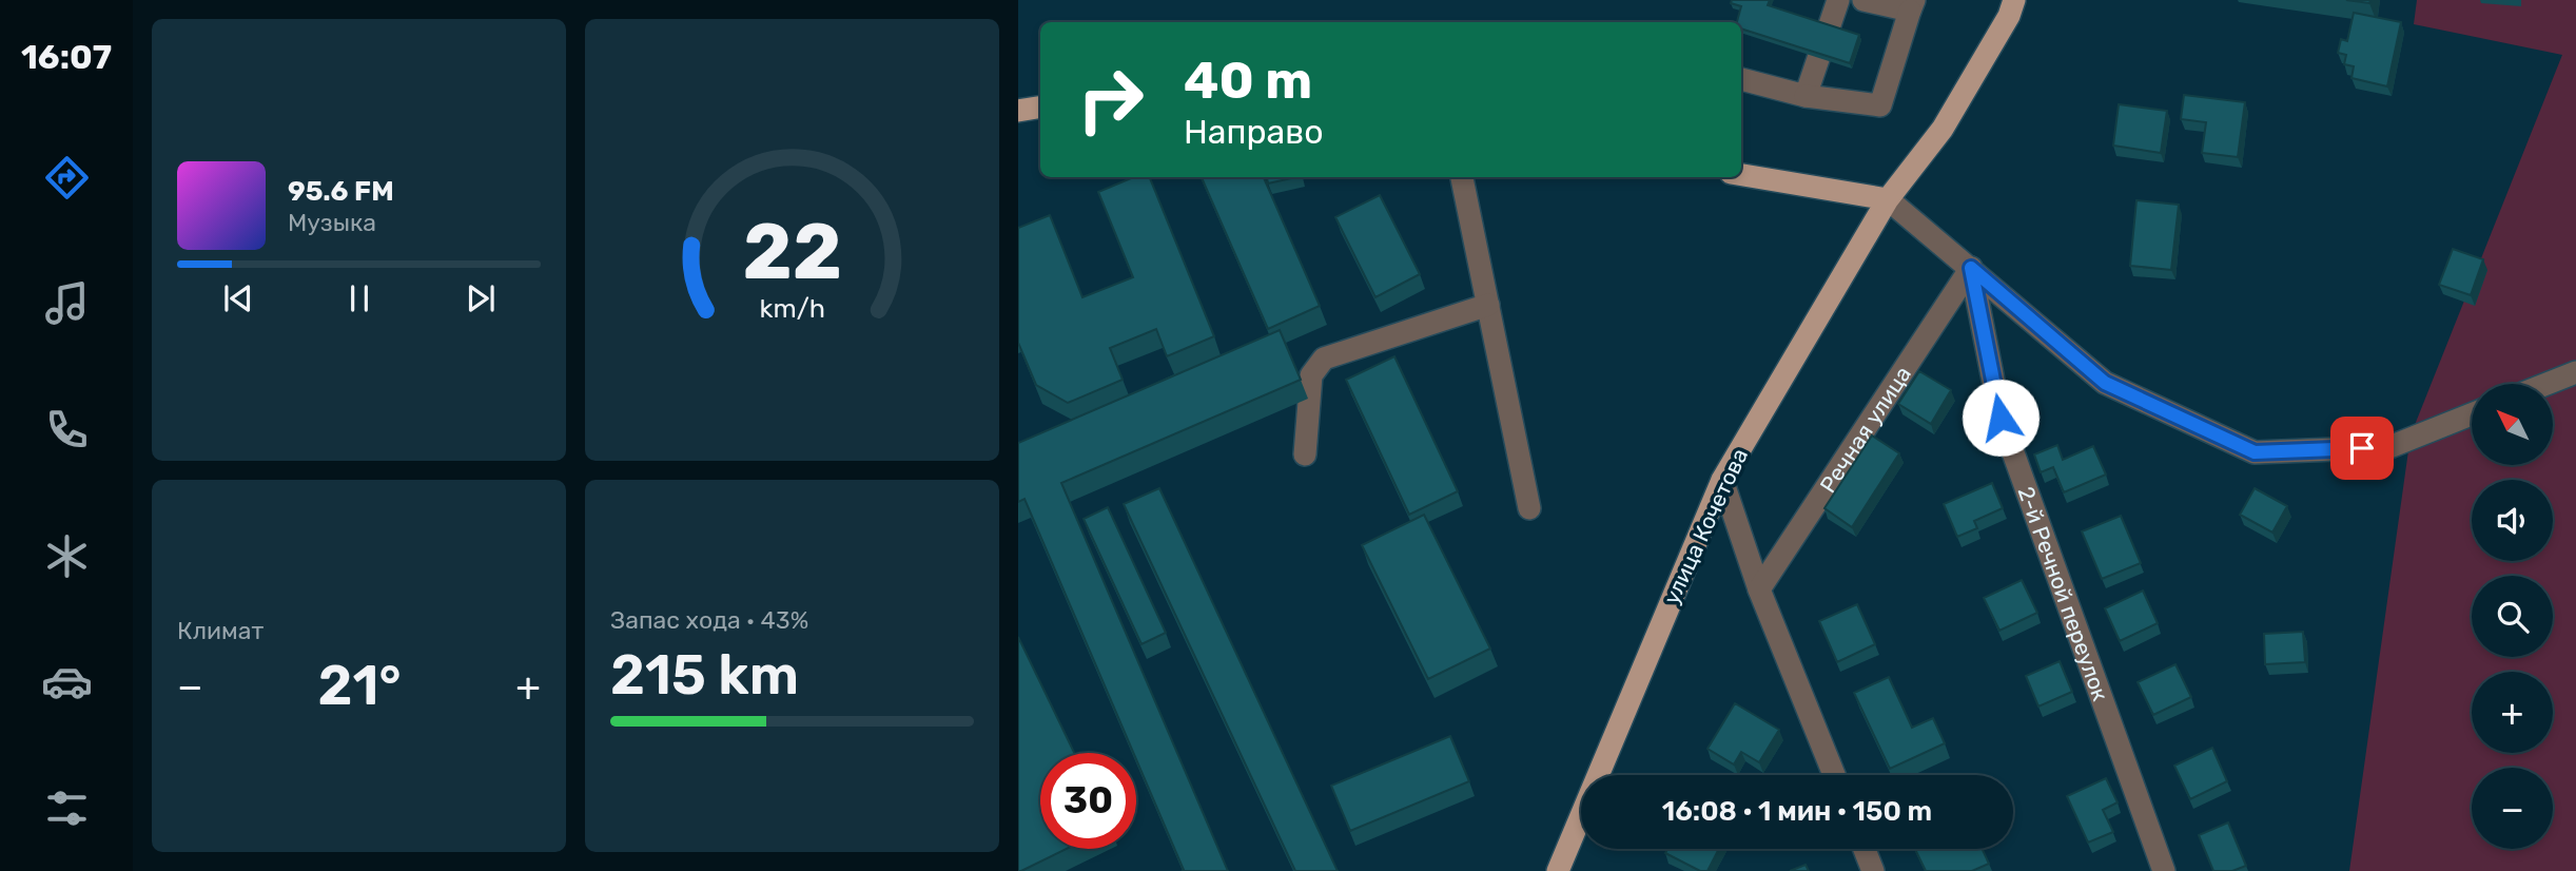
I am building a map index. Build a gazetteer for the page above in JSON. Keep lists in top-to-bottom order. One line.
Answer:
{"streets":{"main road":["улица Кочетова"],"street":["Речная улица","2-й Речной переулок"]},"crossings":[["Речная улица","2-й Речной переулок"]],"north":"top left","page":{"tabs":"16:07","turn":["40 m","Направо"],"song":["95.6 FM","Музыка"],"map_buttons":["+","−"],"tile":["Климат",["Запас хода · 43%","215 km"]],"heat":["−","21°","+"],"limit":"30","trip":"16:08 · 1 мин · 150 m","gauge":["22","km/h"]}}
